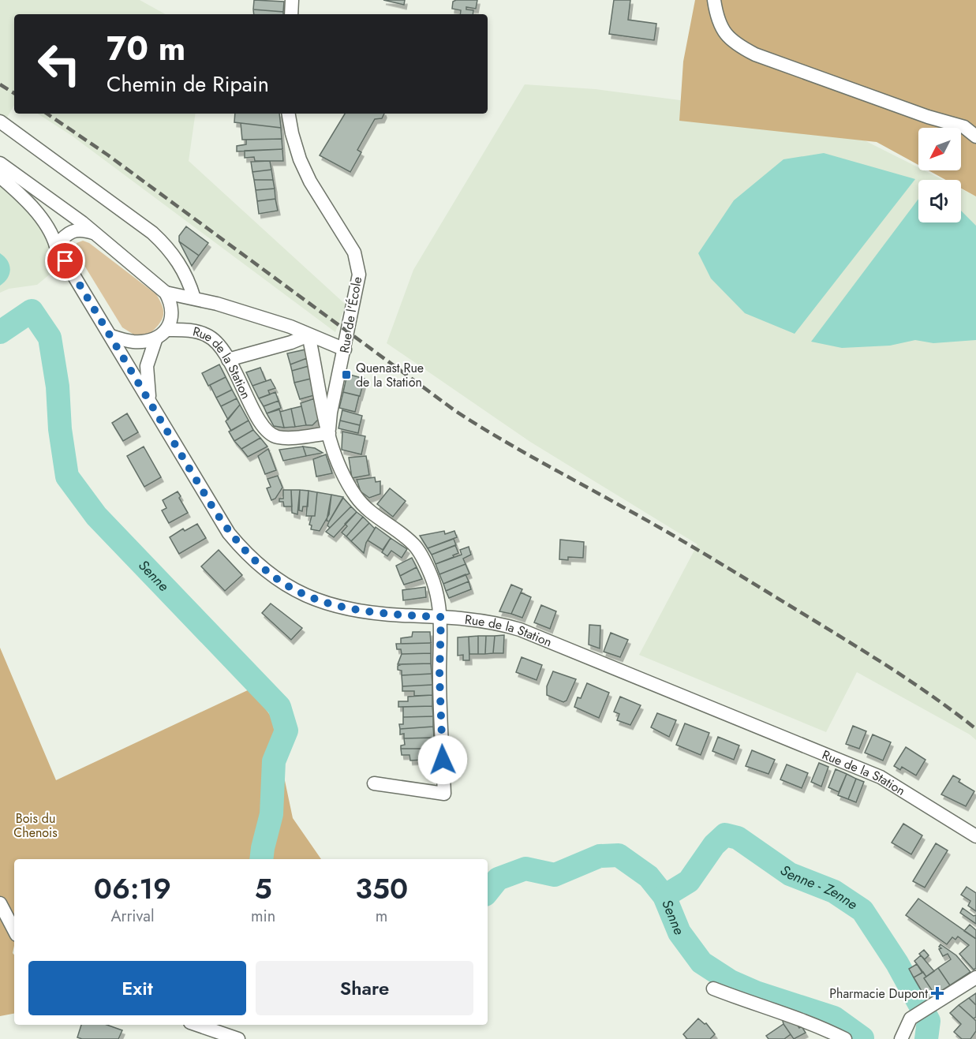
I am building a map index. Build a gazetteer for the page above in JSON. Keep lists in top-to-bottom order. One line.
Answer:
{"streets":{"street":["Rue de l'École","Rue de la Station"]},"crossings":[["Rue de l'École","Rue de la Station"]],"water":["Senne","Senne - Zenne"],"parks":["Bois du Chenois"],"places":{"transit":["Quenast Rue de la Station"],"health":["Pharmacie Dupont"]},"north":"bottom left","page":{"turn":["70 m","Chemin de Ripain"],"eta":["06:19","Arrival","5","min","350","m"],"buttons":["Exit","Share"]}}
